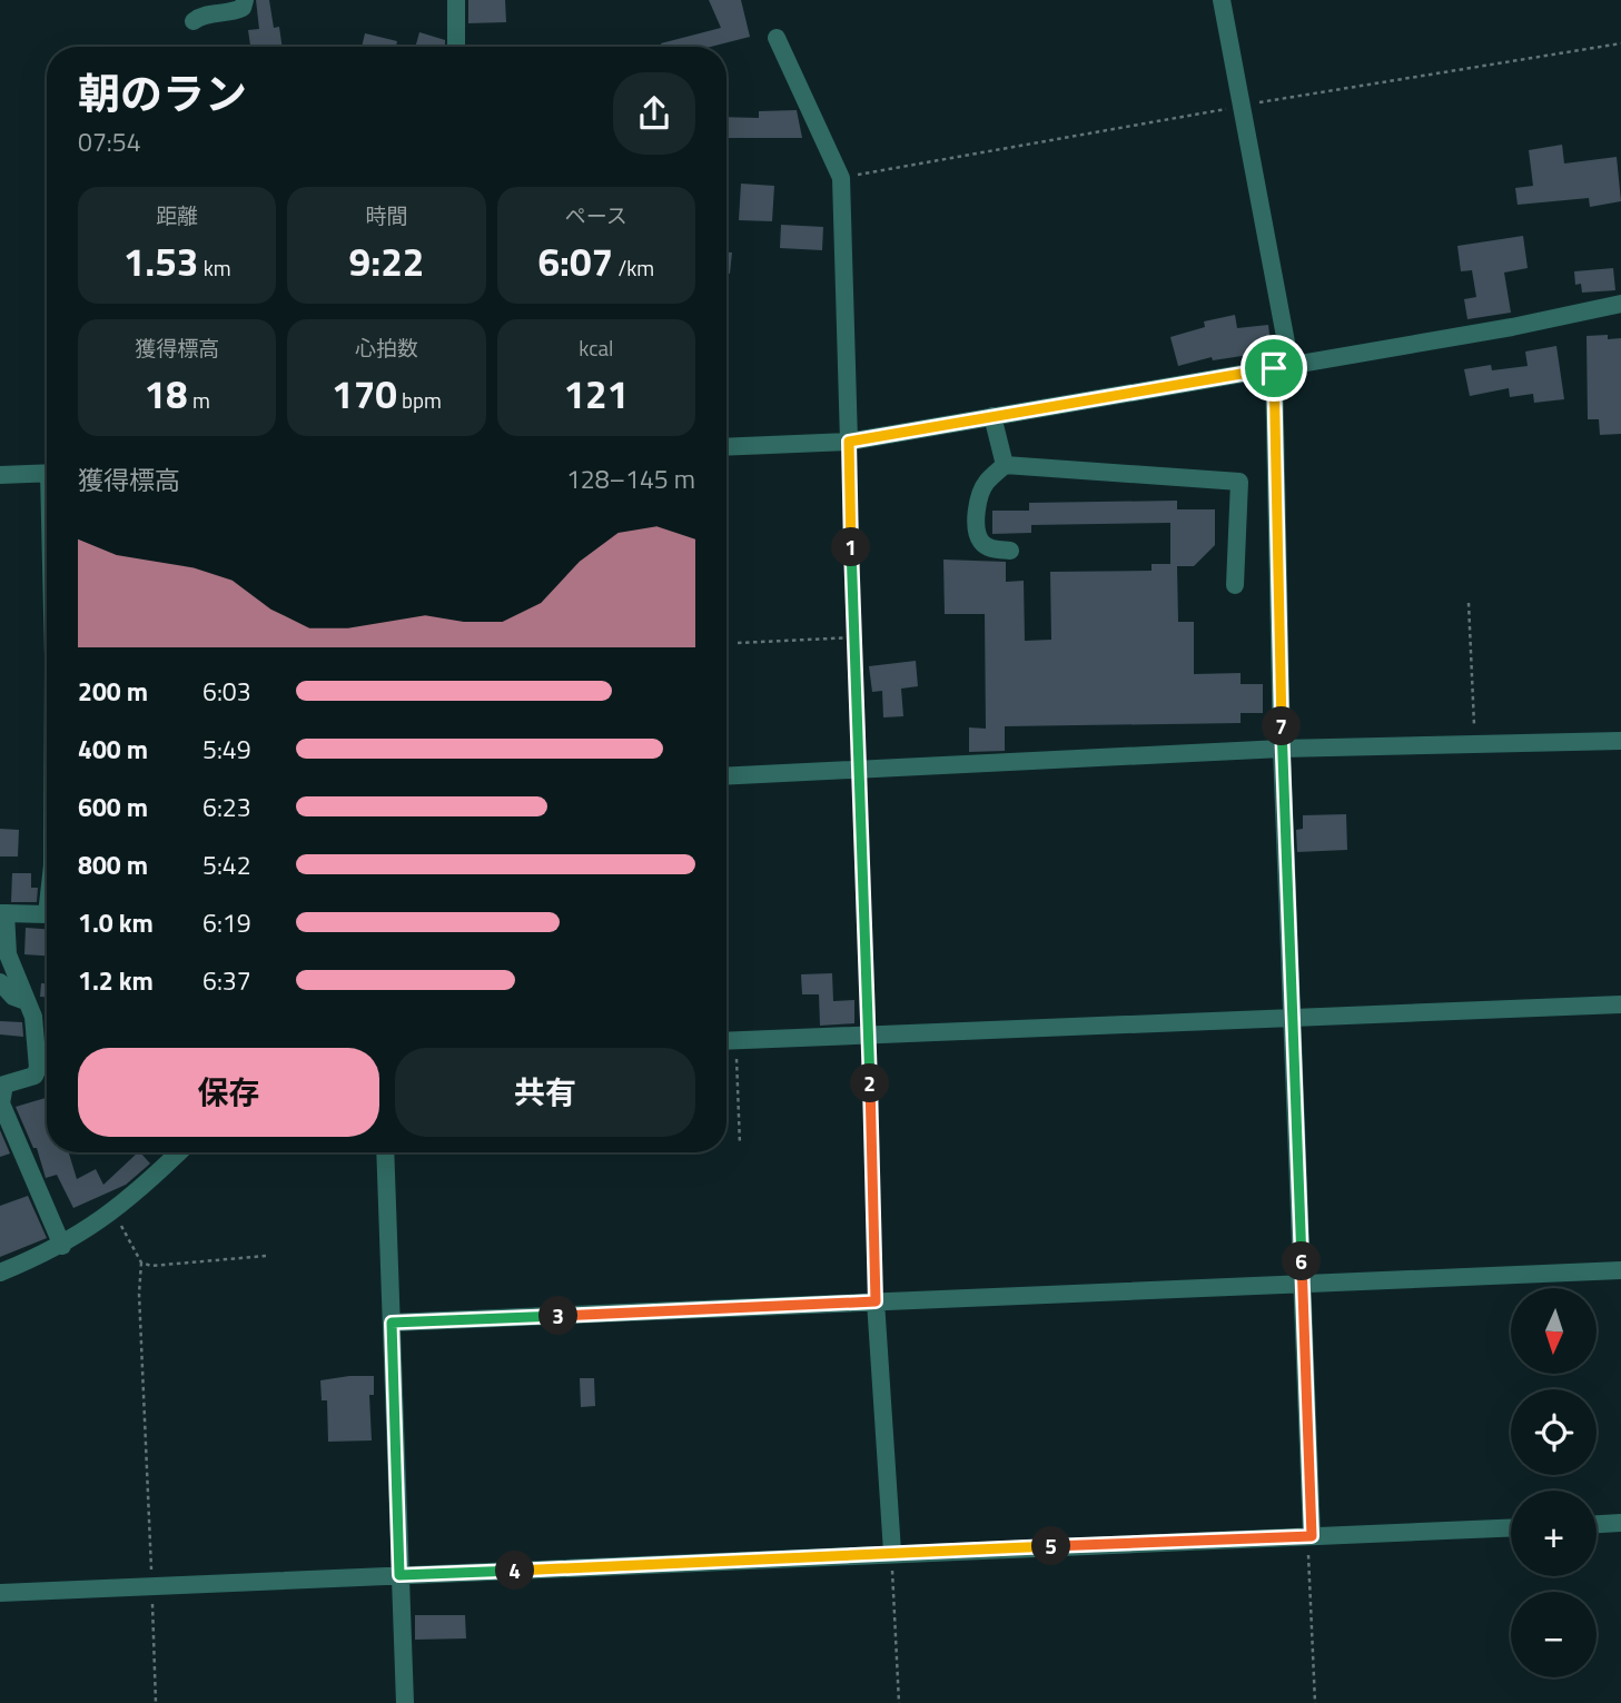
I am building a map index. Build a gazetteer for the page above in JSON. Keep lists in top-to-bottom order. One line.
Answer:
{"north":"bottom","page":{"heading":["朝のラン","07:54"],"stats":[["距離","1.53 km"],["時間","9:22"],["ペース","6:07 /km"],["獲得標高","18 m"],["心拍数","170 bpm"],["kcal","121"]],"chart":["獲得標高","128–145 m"],"pins":["1","7","2","6","3","5","4"],"list":[{"name":"200 m","note":"6:03"},{"name":"400 m","note":"5:49"},{"name":"600 m","note":"6:23"},{"name":"800 m","note":"5:42"},{"name":"1.0 km","note":"6:19"},{"name":"1.2 km","note":"6:37"}],"buttons":["保存","共有"],"map_buttons":["+","−"]}}
